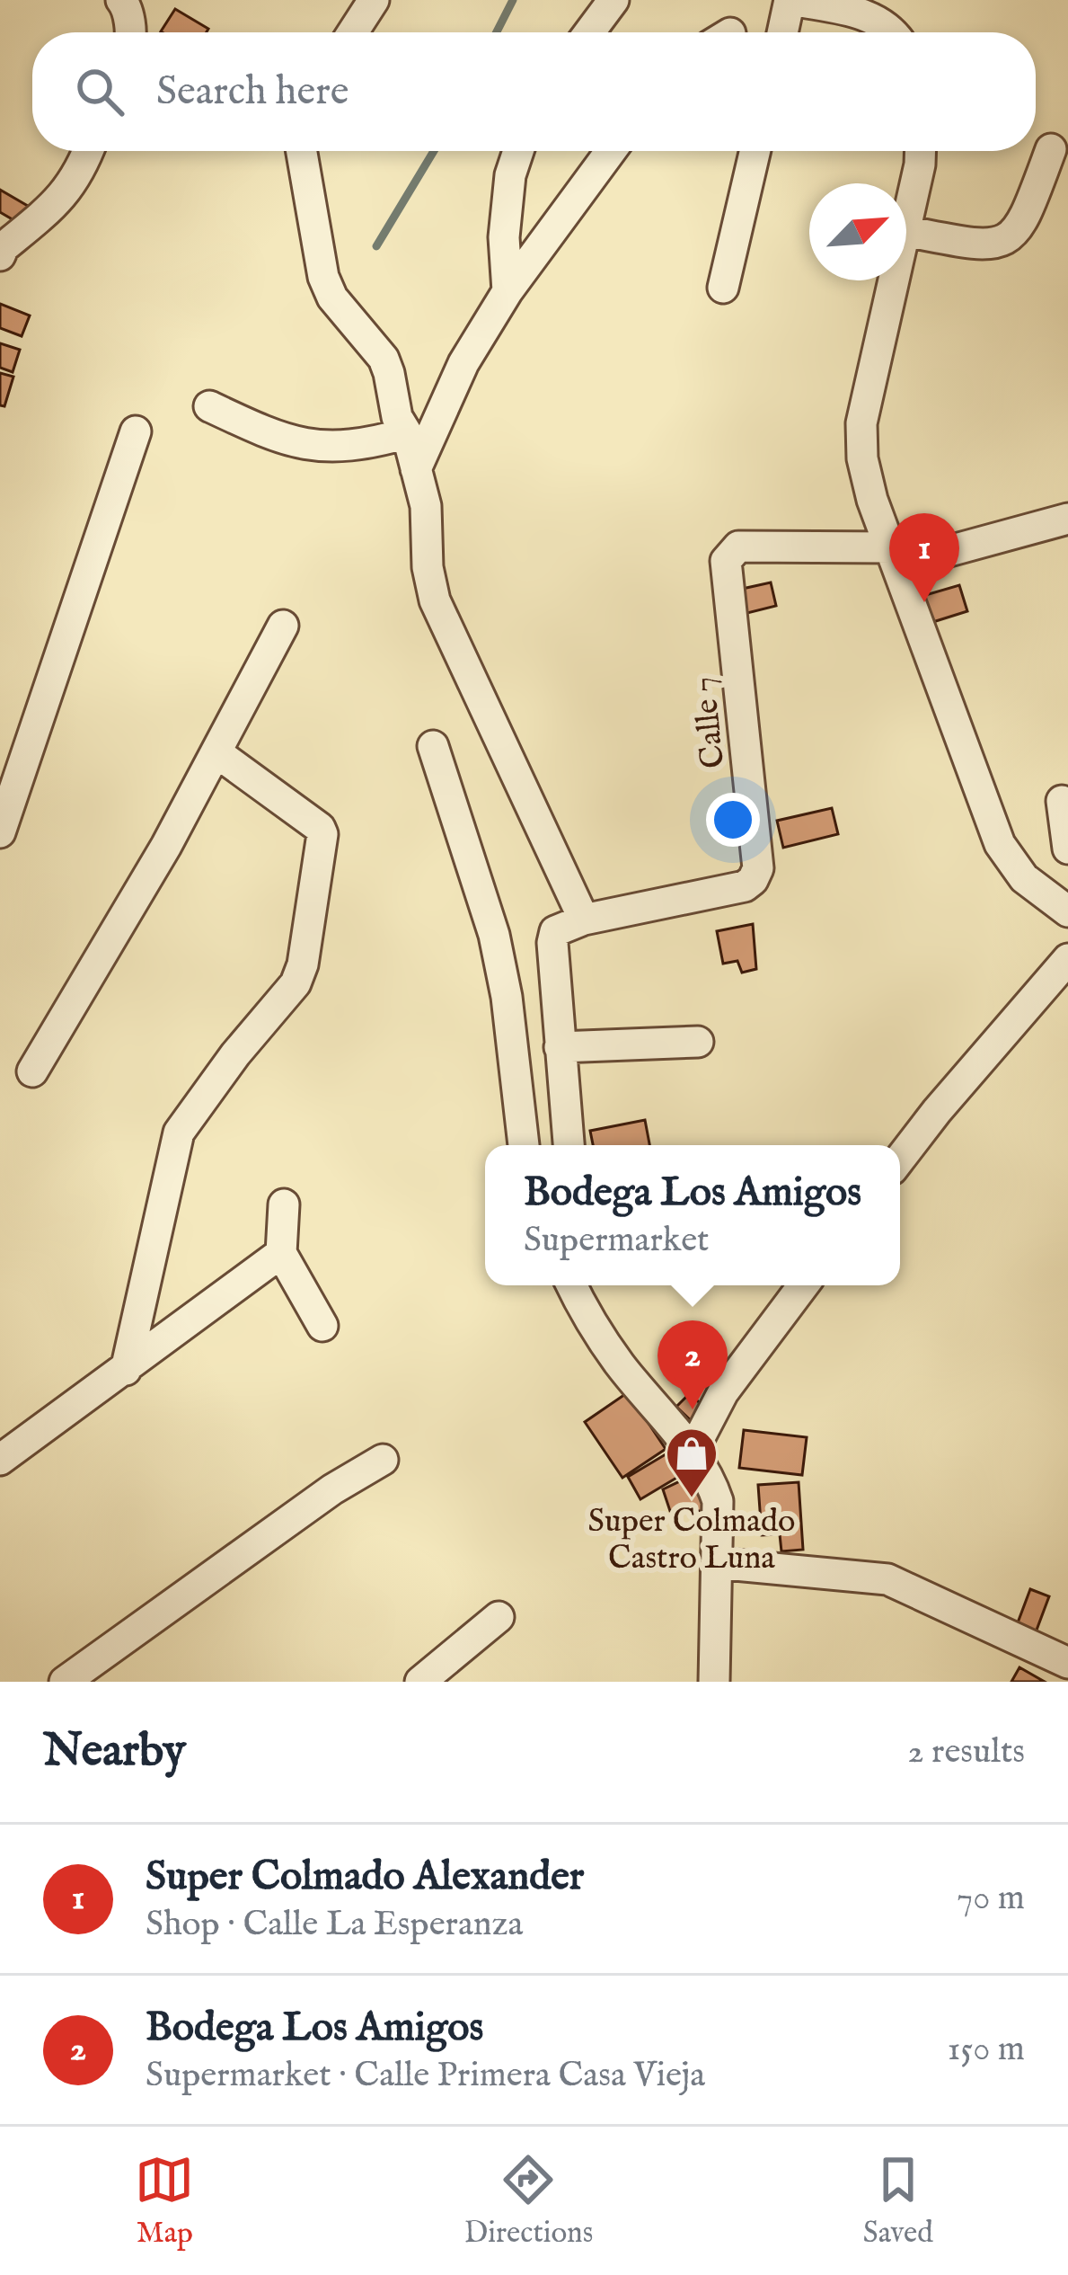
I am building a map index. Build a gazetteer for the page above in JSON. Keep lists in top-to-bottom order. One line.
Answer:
{"streets":{"street":["Calle 7"]},"places":{"shop":["Super Colmado Castro Luna"]},"north":"top right","page":{"search":"Search here","pins":["1","2"],"popup":["Bodega Los Amigos","Supermarket"],"heading":["Nearby","2 results"],"list":[{"mark":"1","name":"Super Colmado Alexander","note":"Shop · Calle La Esperanza","value":"70 m"},{"mark":"2","name":"Bodega Los Amigos","note":"Supermarket · Calle Primera Casa Vieja","value":"150 m"}],"nav":["Map","Directions","Saved"]}}
